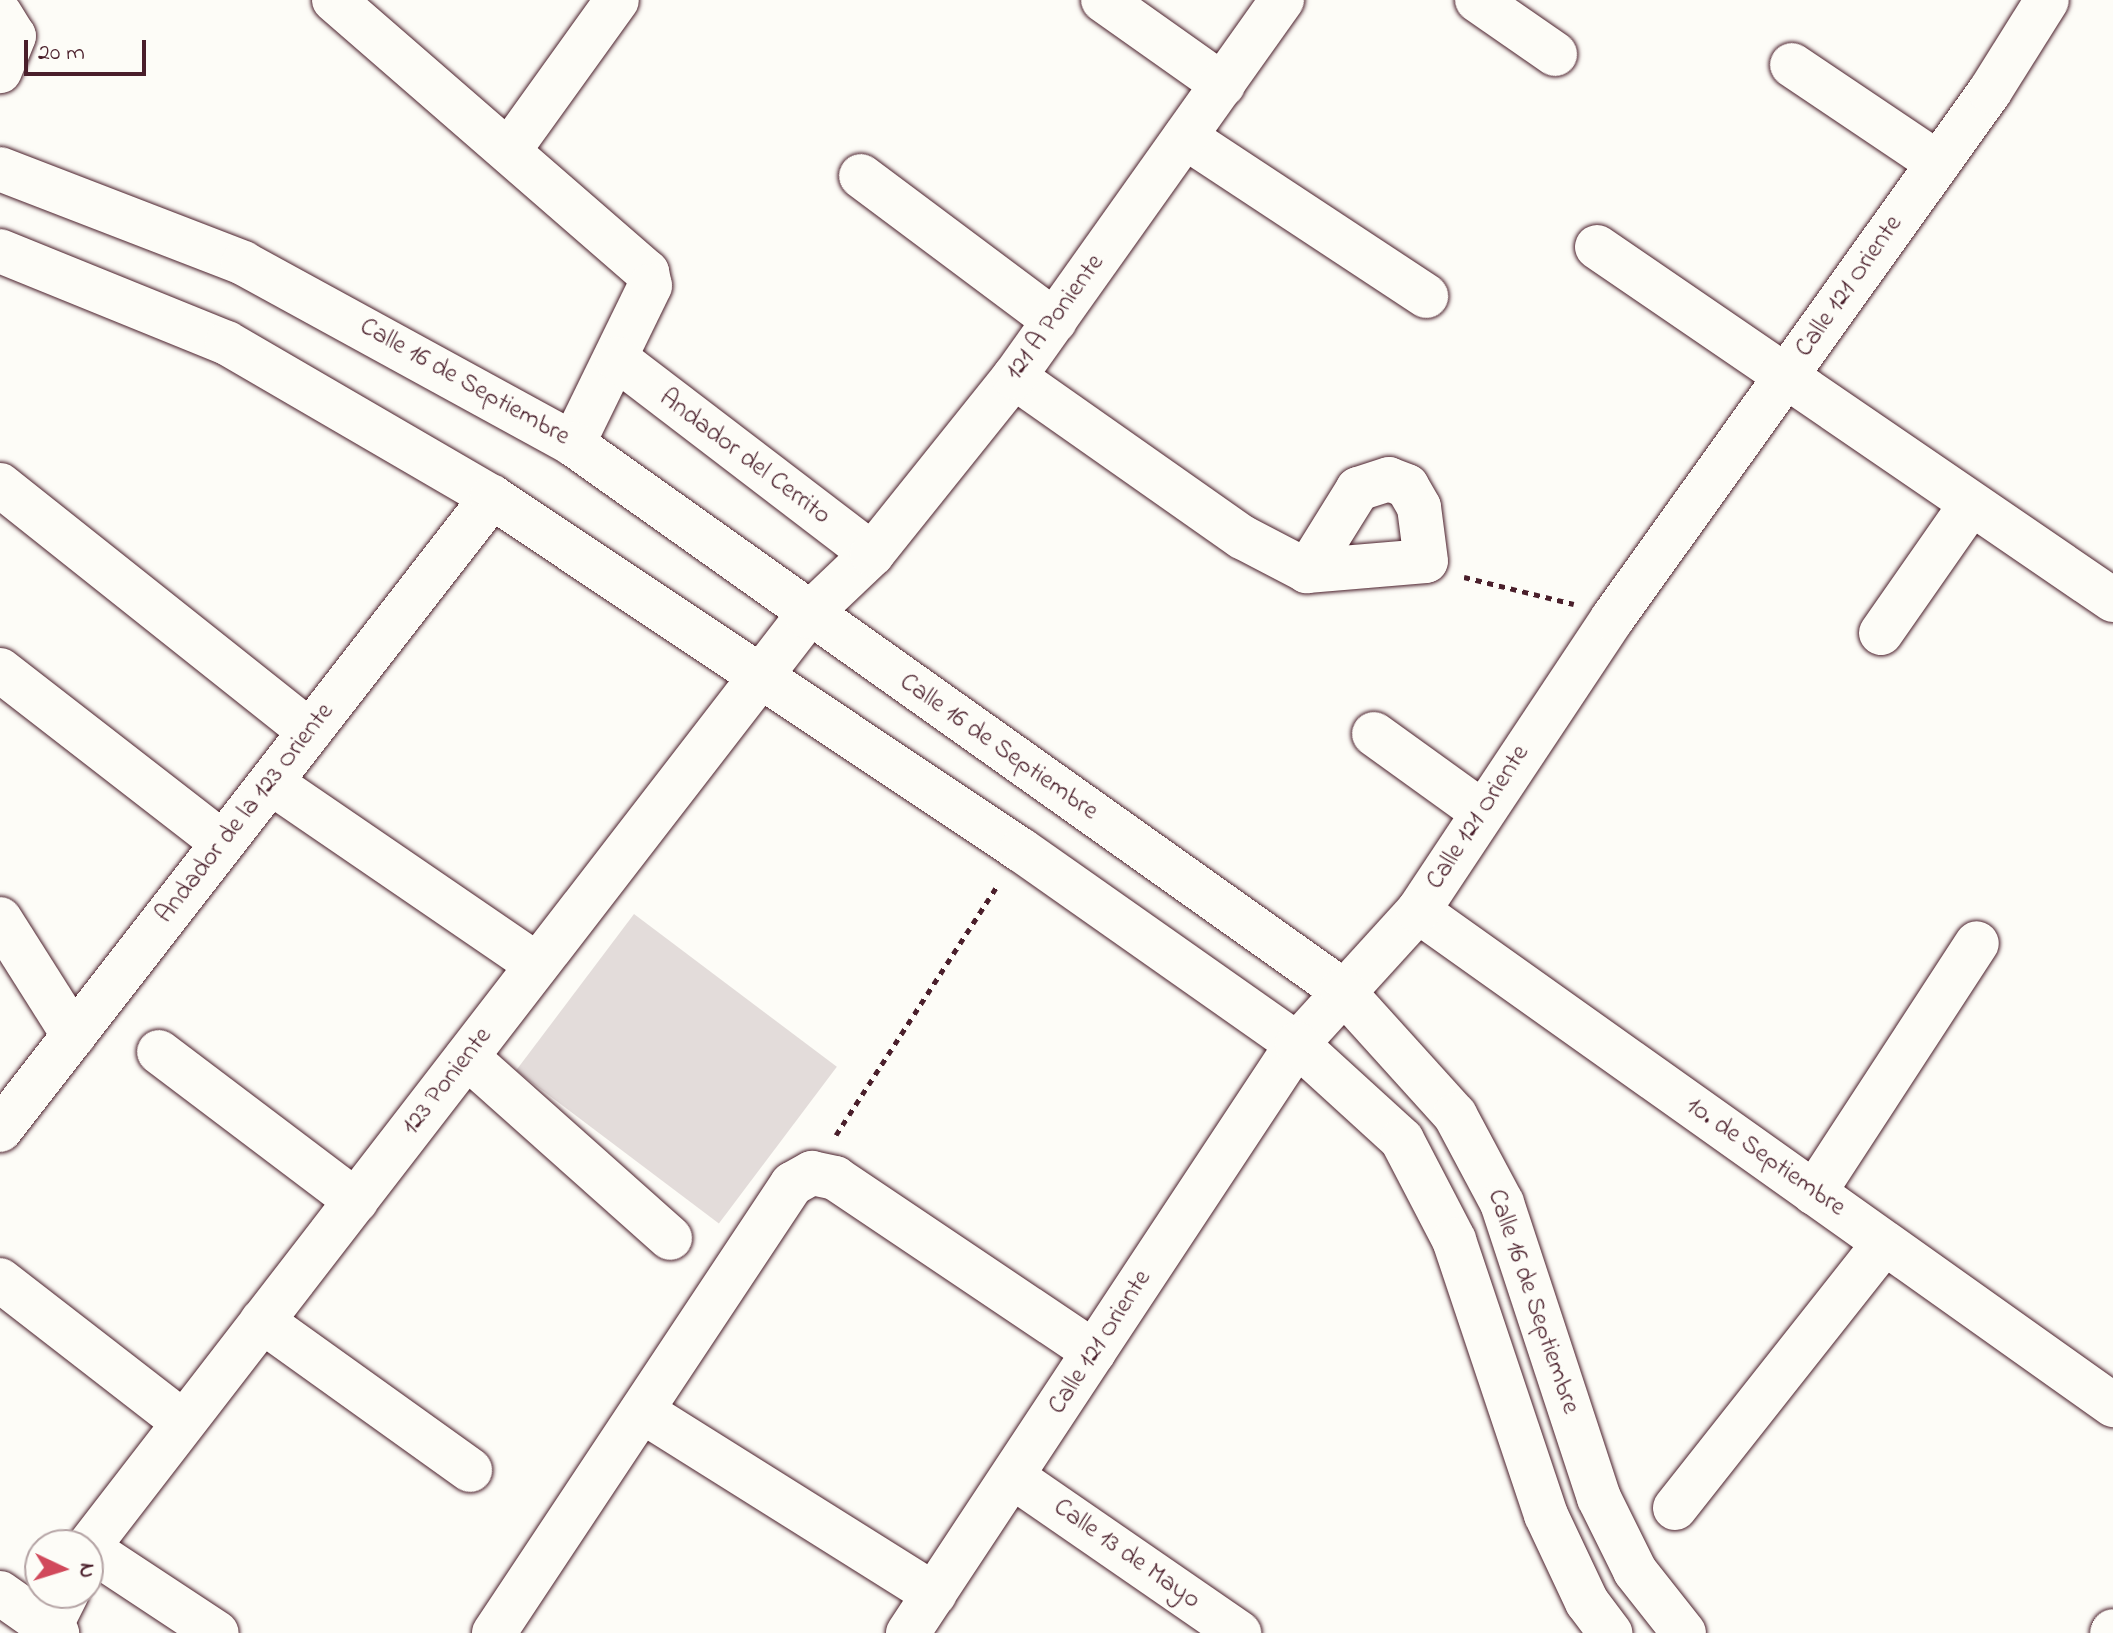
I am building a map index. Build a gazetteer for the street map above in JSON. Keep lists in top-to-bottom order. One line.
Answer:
{"streets":{"street":["Calle 121 Oriente","121 A Poniente","Calle 16 de Septiembre","Andador del Cerrito","Andador de la 123 Oriente","123 Poniente","1o. de Septiembre","Calle 13 de Mayo"]},"crossings":[["Calle 121 Oriente","Calle 16 de Septiembre"],["Calle 121 Oriente","1o. de Septiembre"],["Calle 121 Oriente","Calle 13 de Mayo"],["121 A Poniente","Calle 16 de Septiembre"],["121 A Poniente","Andador del Cerrito"],["121 A Poniente","123 Poniente"],["Calle 16 de Septiembre","Andador de la 123 Oriente"],["Calle 16 de Septiembre","123 Poniente"]],"scale_bar":"20 m","north":"right"}
